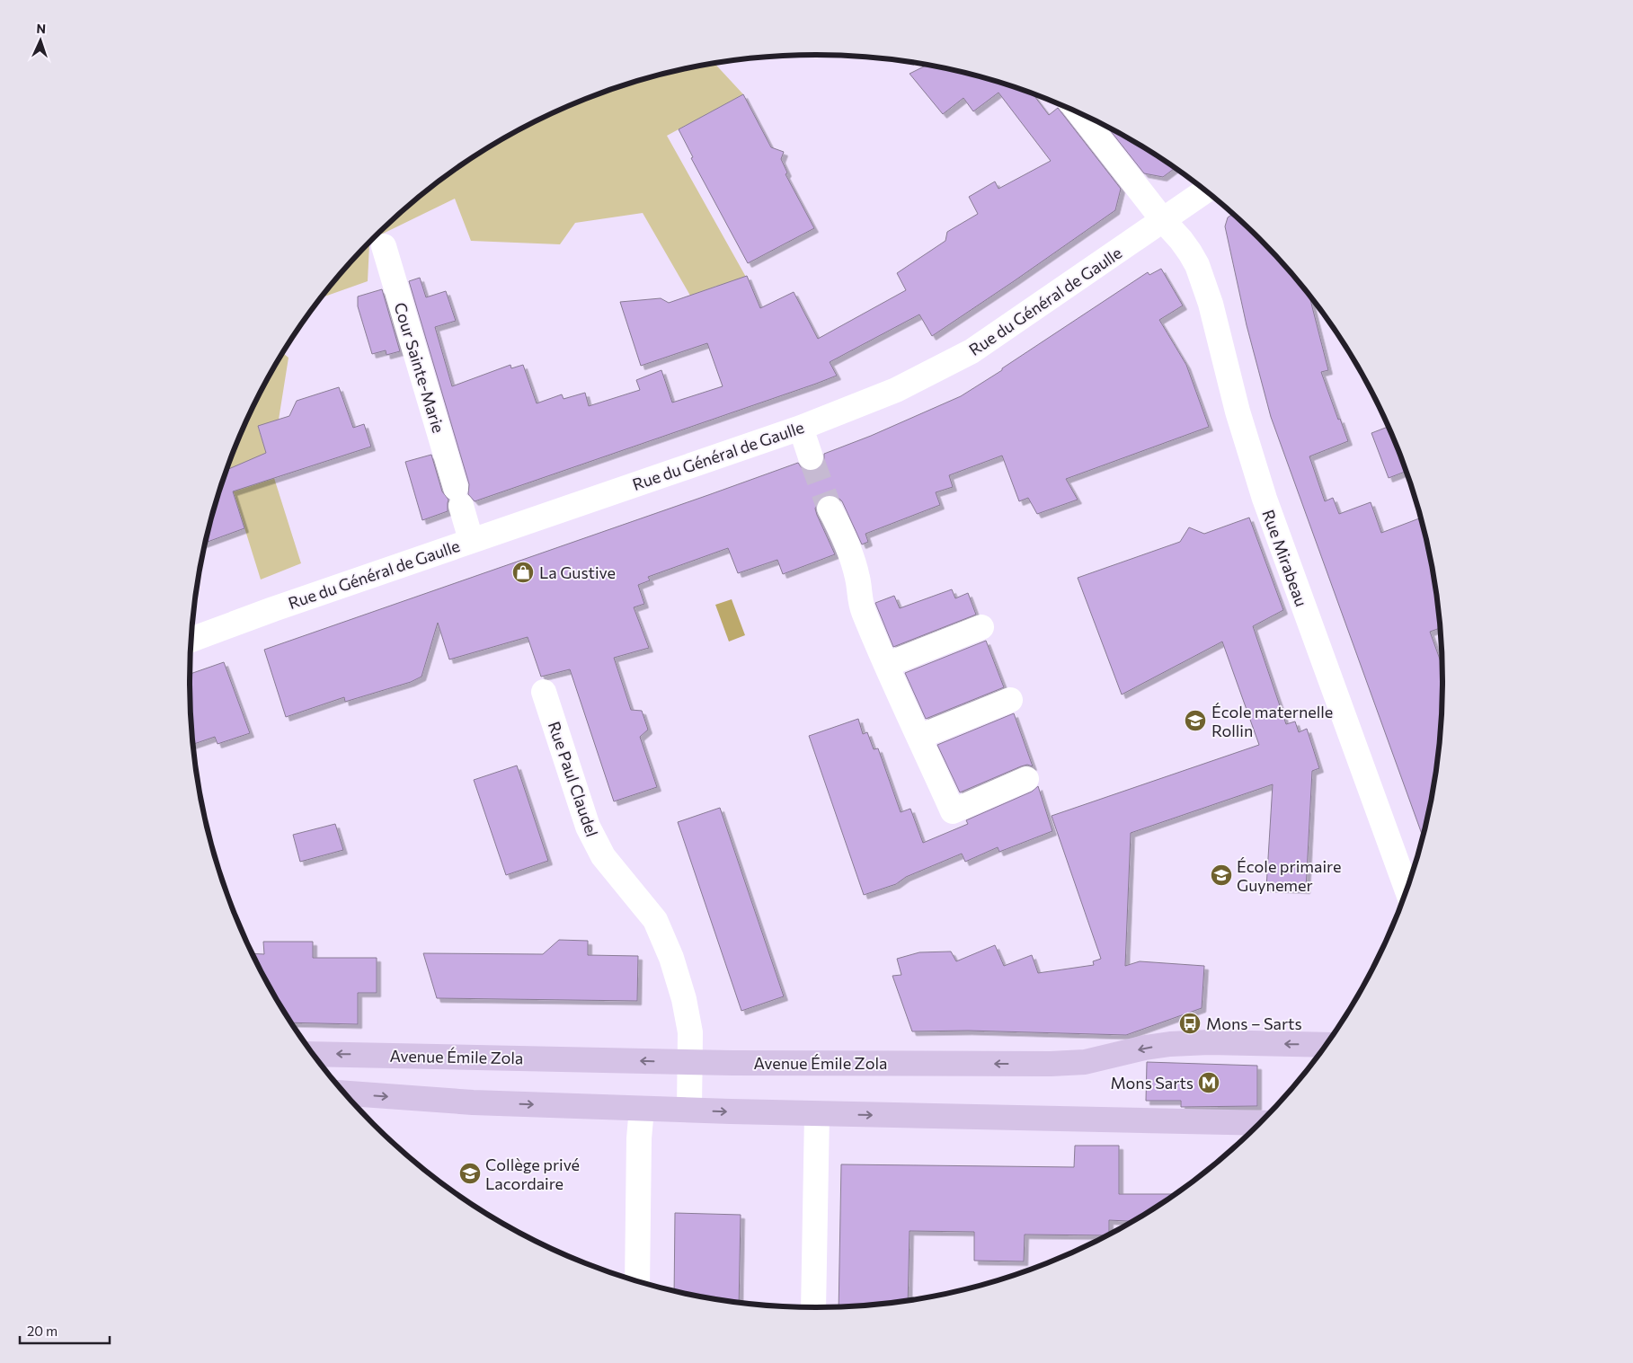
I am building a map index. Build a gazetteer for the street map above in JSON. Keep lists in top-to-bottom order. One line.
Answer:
{"streets":{"main road":["Avenue Émile Zola"],"street":["Rue du Général de Gaulle","Cour Sainte-Marie","Rue Mirabeau","Rue Paul Claudel"]},"crossings":[["Rue du Général de Gaulle","Cour Sainte-Marie"],["Rue du Général de Gaulle","Rue Mirabeau"],["Rue Paul Claudel","Avenue Émile Zola"]],"places":{"shop":["La Gustive"],"school or university":["École maternelle Rollin","École primaire Guynemer","Collège privé Lacordaire"],"bus stop":["Mons – Sarts"],"metro station":["Mons Sarts"]},"scale_bar":"20 m","north":"top"}
